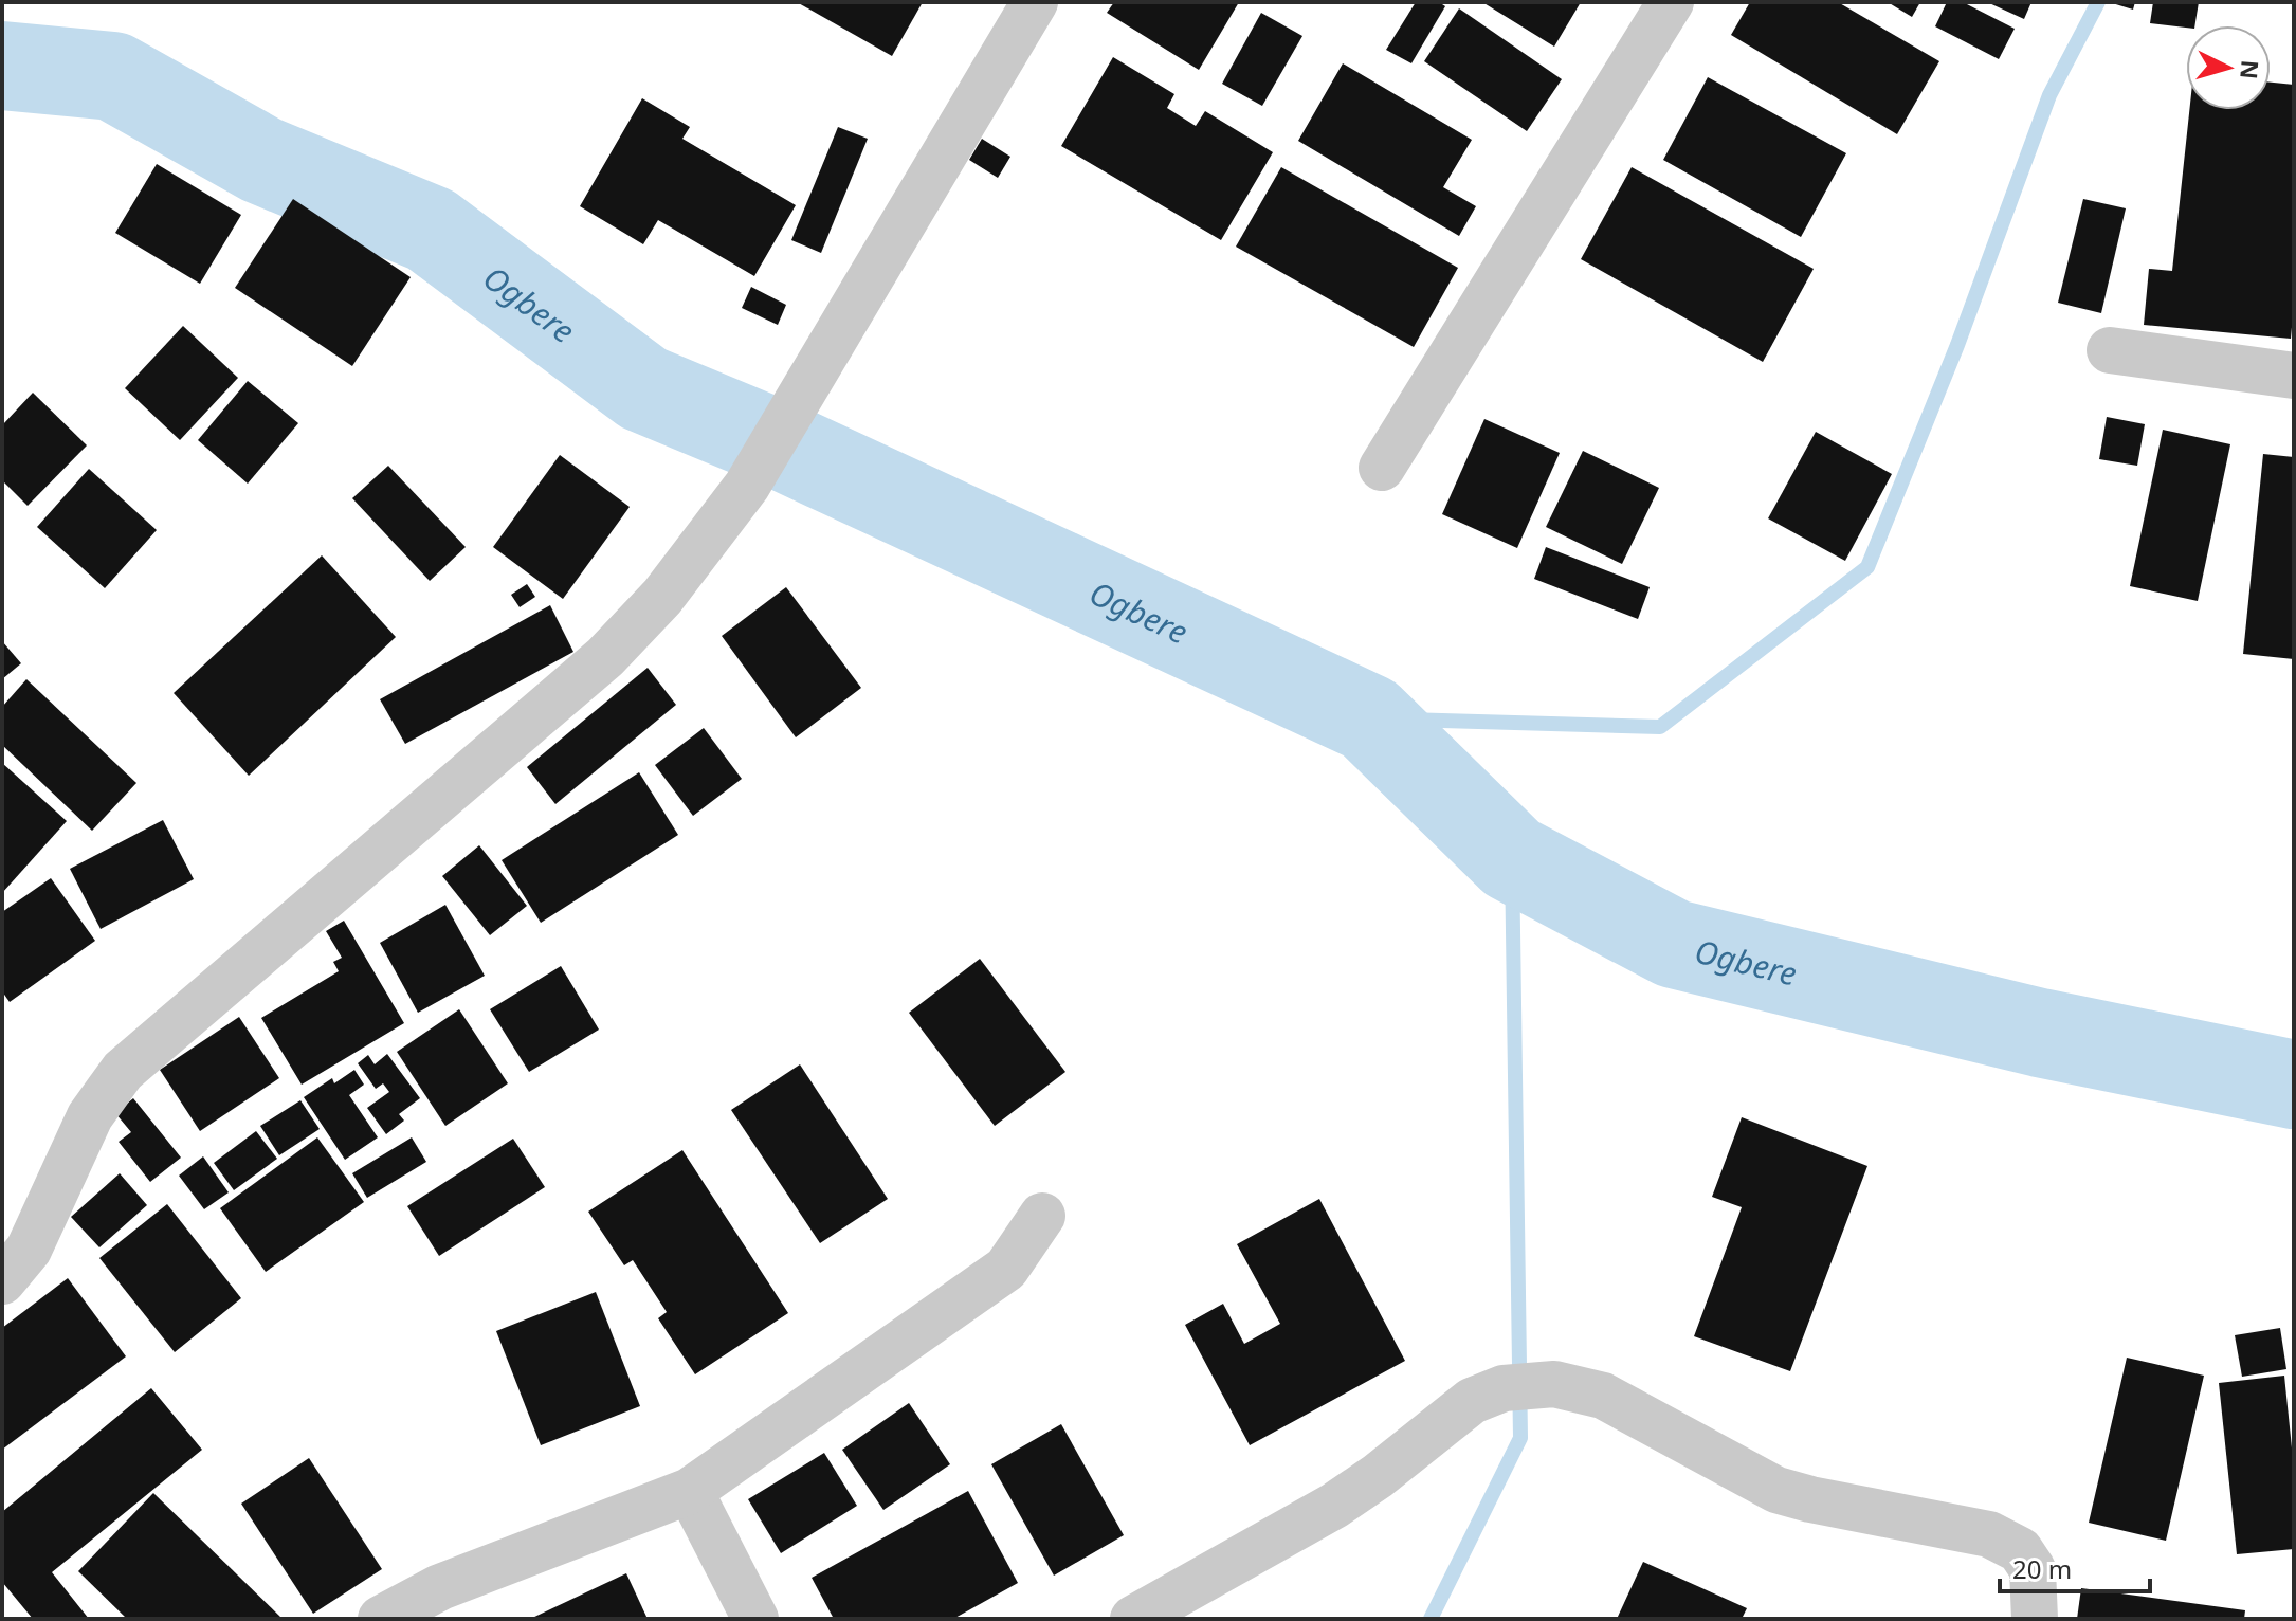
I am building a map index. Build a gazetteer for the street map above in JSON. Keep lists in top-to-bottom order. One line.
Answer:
{"water":["Ogbere"],"scale_bar":"20 m","north":"right"}
